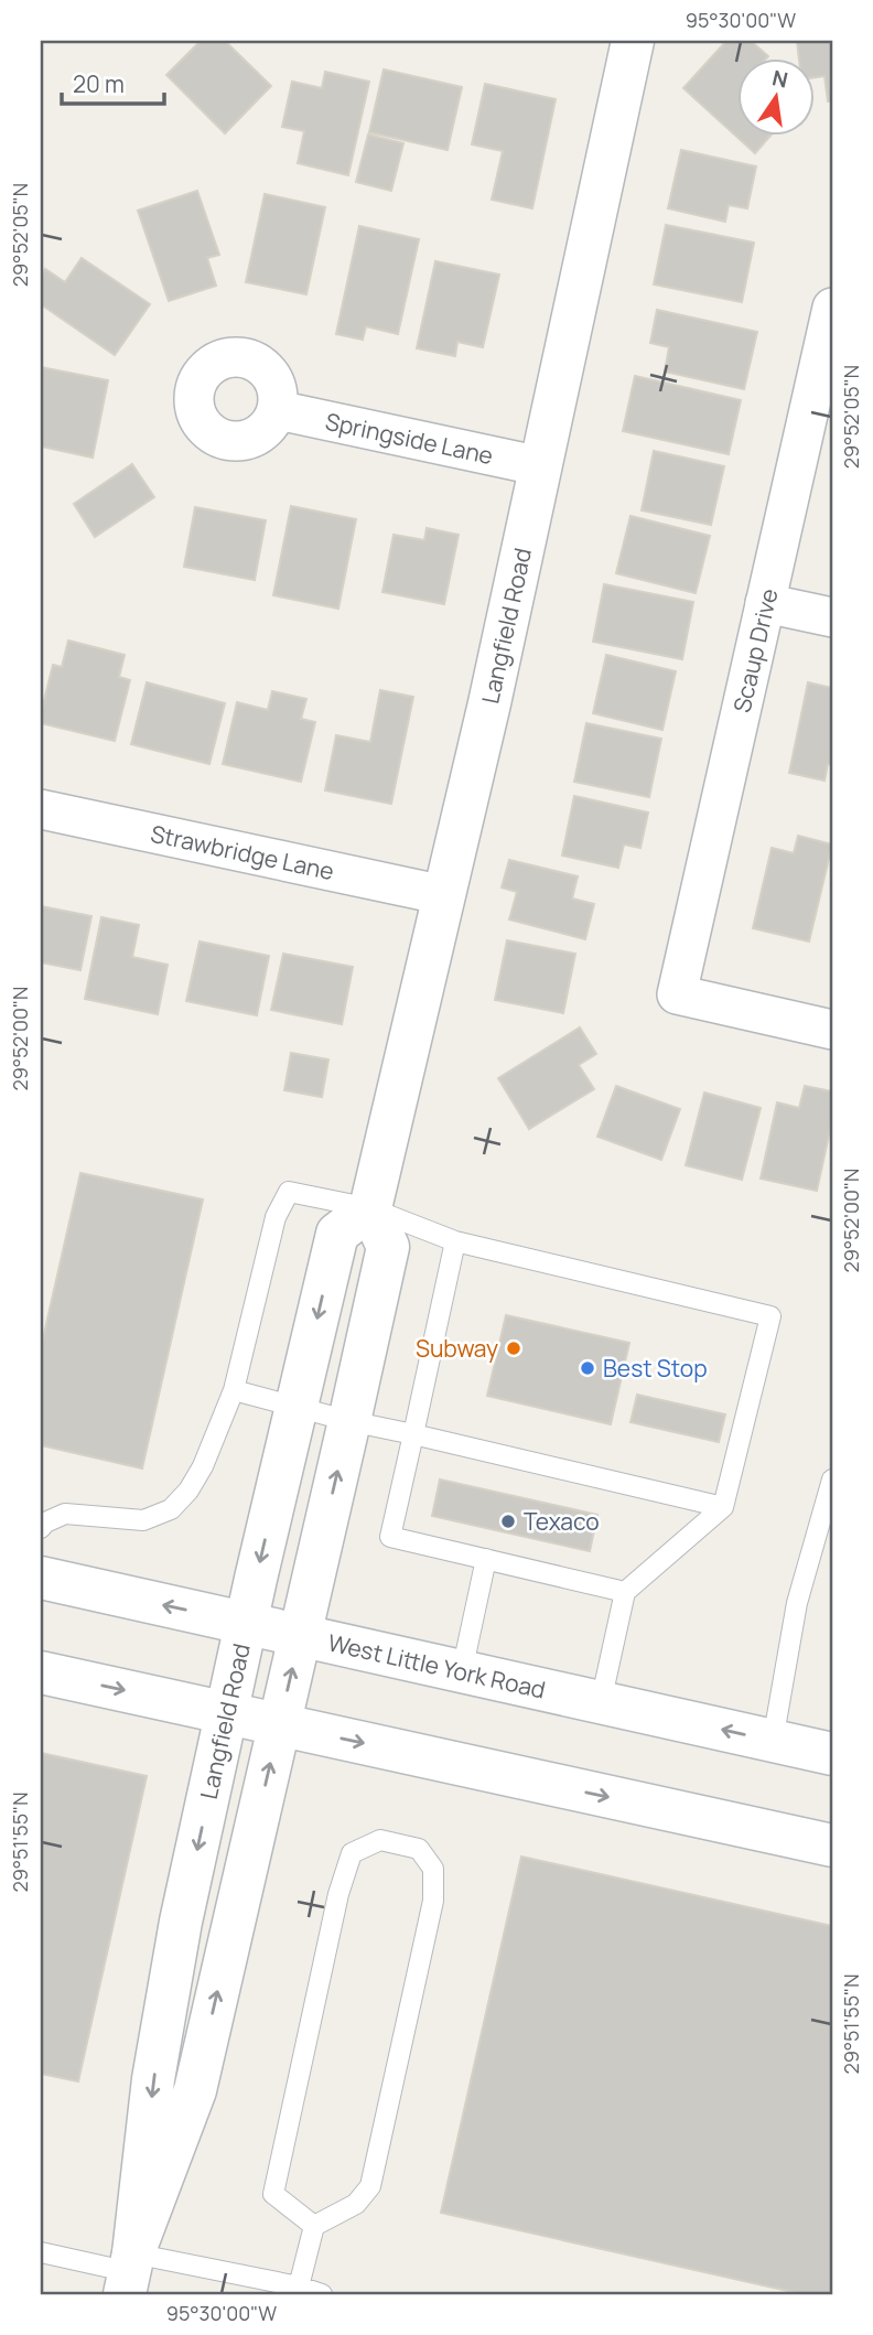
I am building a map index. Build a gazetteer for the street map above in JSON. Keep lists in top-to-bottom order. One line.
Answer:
{"streets":{"street":["Springside Lane","Langfield Road","Scaup Drive","Strawbridge Lane","West Little York Road"]},"crossings":[["Springside Lane","Langfield Road"],["Langfield Road","Strawbridge Lane"],["Langfield Road","West Little York Road"]],"places":["Subway","Best Stop","Texaco"],"scale_bar":"20 m","north":"top","coordinates":["95°30'00\"W","29°52'05\"N","29°52'00\"N","29°51'55\"N"]}
